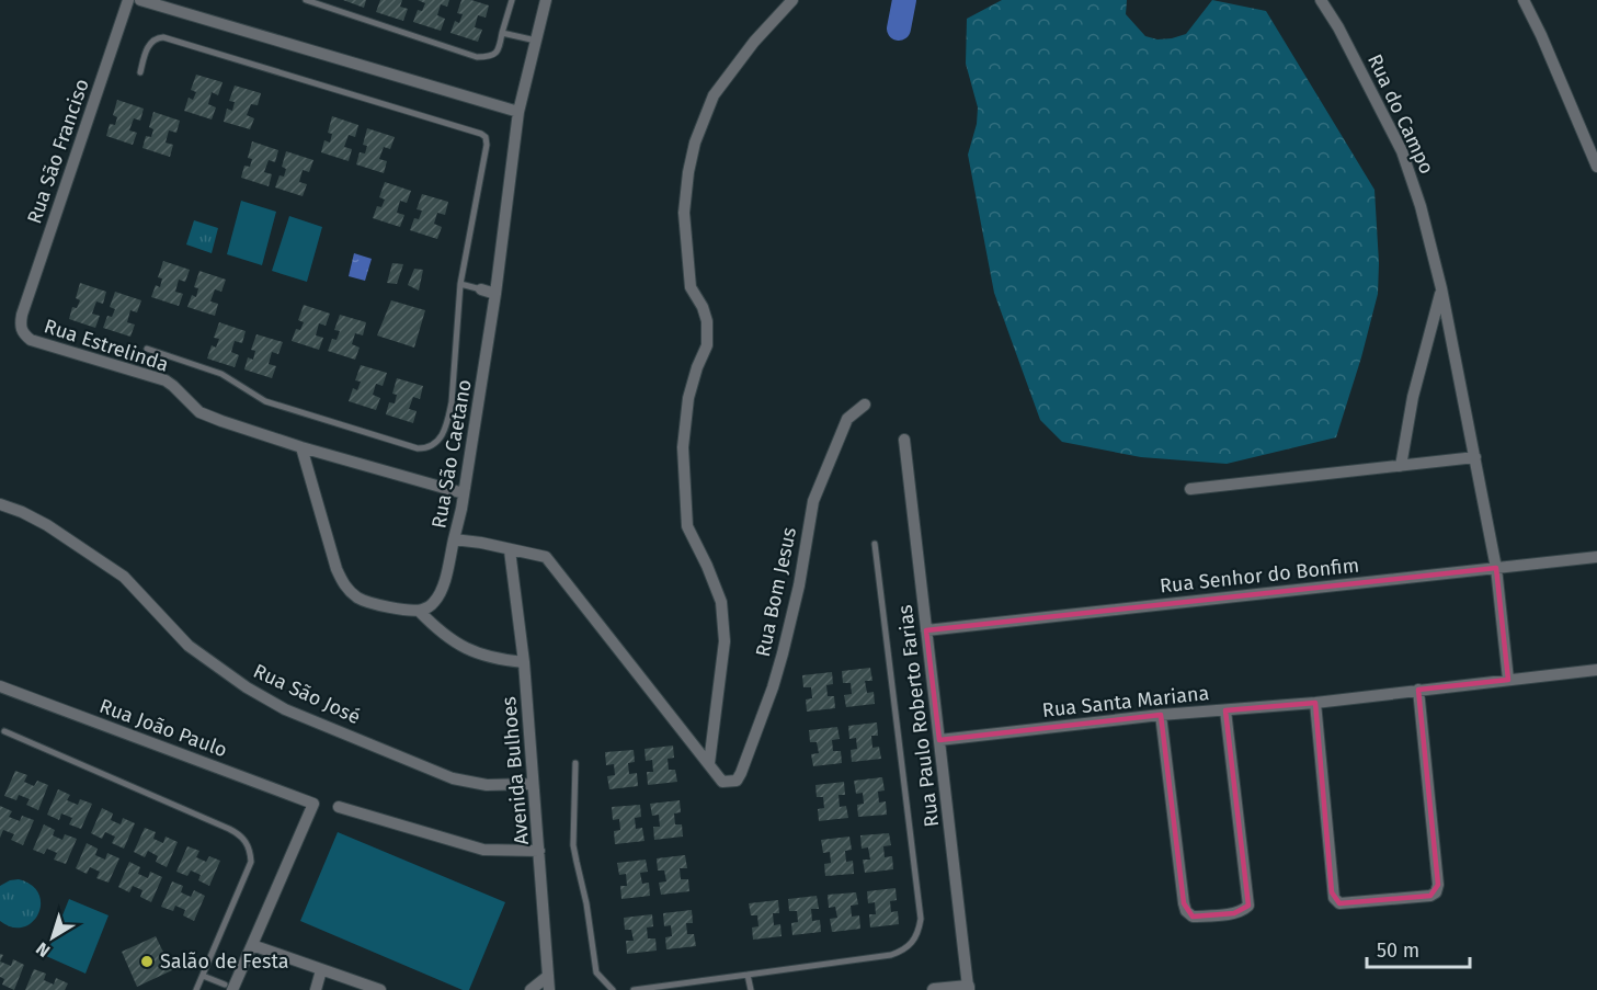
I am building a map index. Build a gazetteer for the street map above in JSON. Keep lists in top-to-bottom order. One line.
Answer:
{"streets":{"street":["Rua do Campo","Rua São Franciso","Rua Estrelinda","Rua São Caetano","Rua Senhor do Bonfim","Rua Bom Jesus","Rua São José","Rua Santa Mariana","Rua Paulo Roberto Farias","Rua João Paulo","Avenida Bulhoes"]},"crossings":[["Rua do Campo","Rua Senhor do Bonfim"],["Rua do Campo","Rua Santa Mariana"],["Rua São Franciso","Rua Estrelinda"],["Rua Estrelinda","Rua São Caetano"],["Rua São Caetano","Rua Bom Jesus"],["Rua São Caetano","Avenida Bulhoes"],["Rua Senhor do Bonfim","Rua Paulo Roberto Farias"],["Rua São José","Avenida Bulhoes"],["Rua Santa Mariana","Rua Paulo Roberto Farias"]],"places":["Salão de Festa"],"scale_bar":"50 m","north":"bottom left"}
